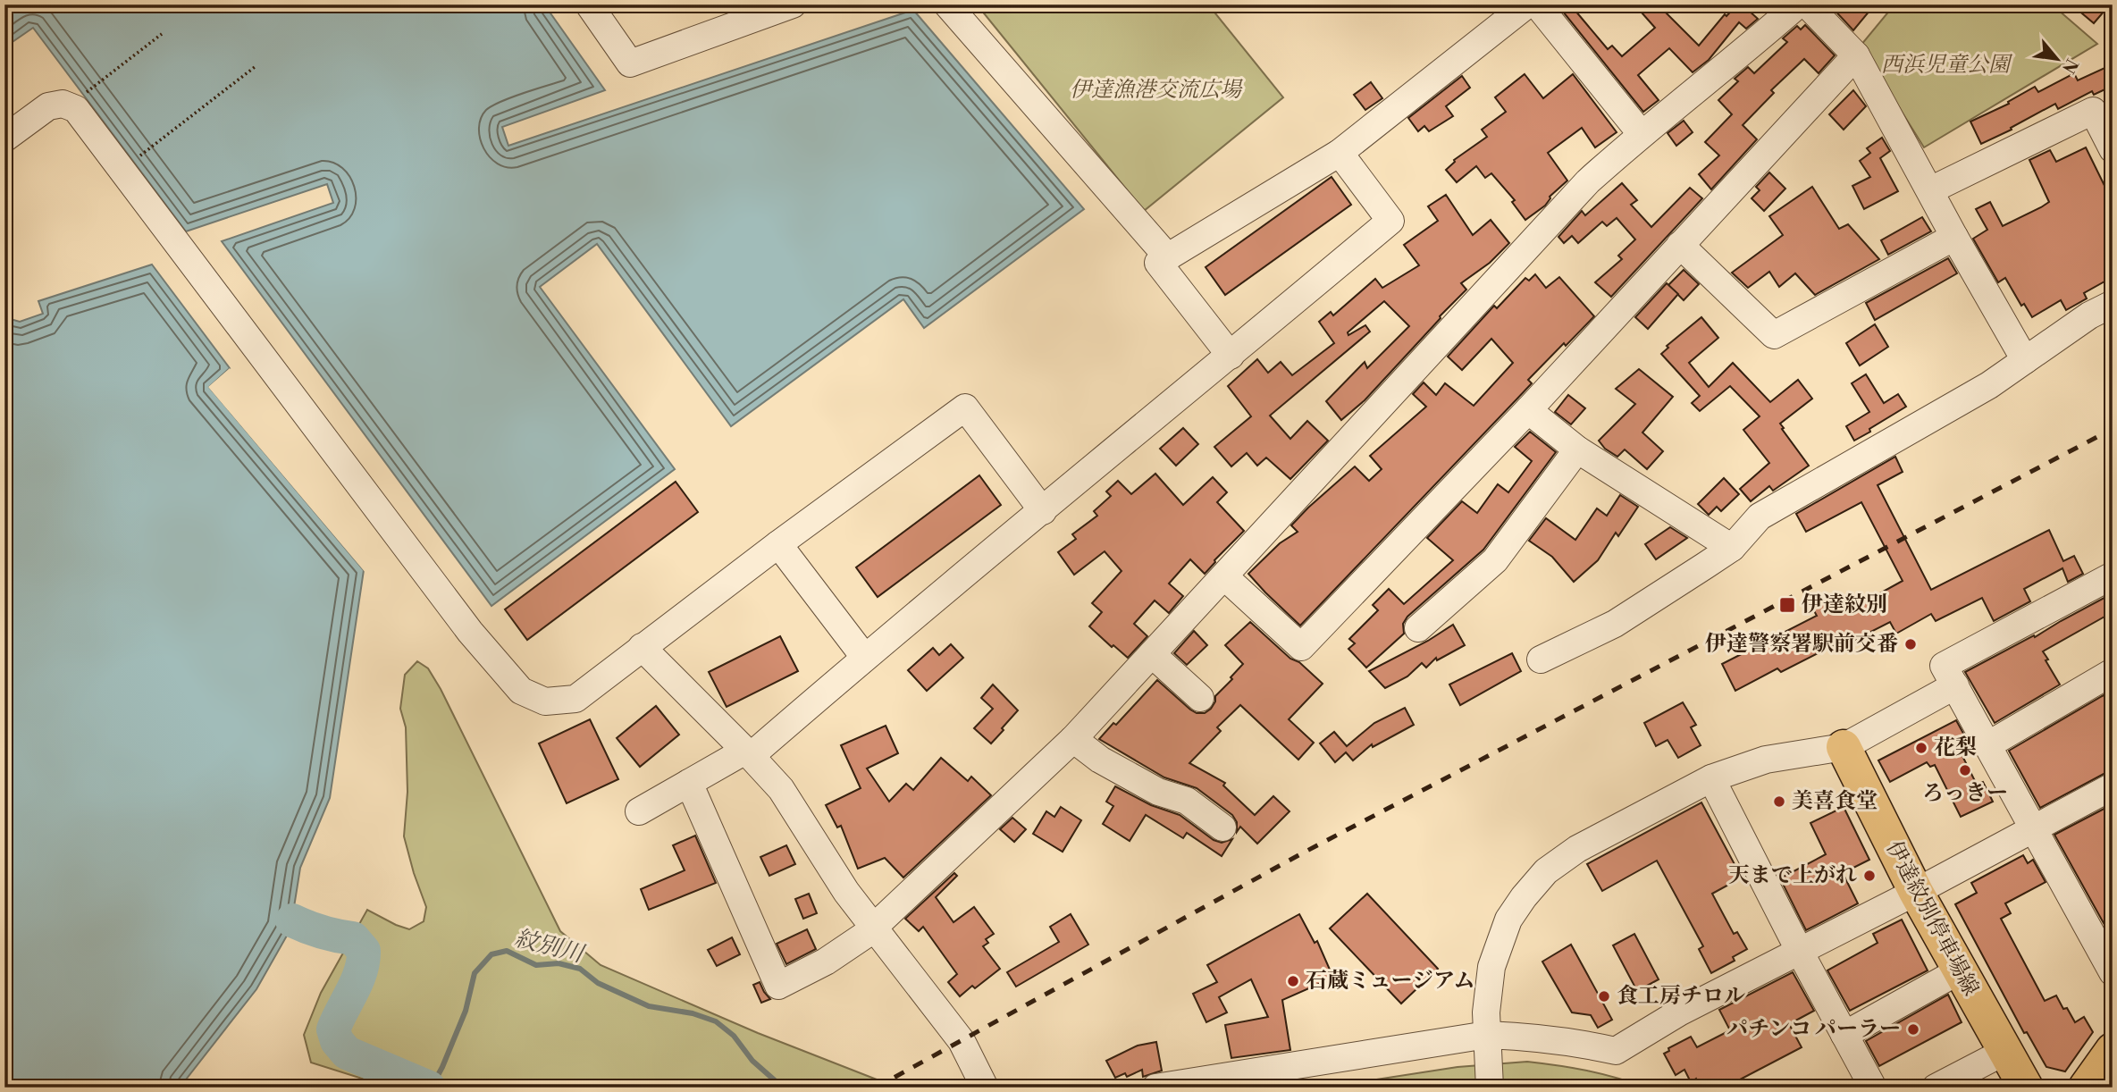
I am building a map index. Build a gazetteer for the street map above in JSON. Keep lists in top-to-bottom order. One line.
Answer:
{"streets":{"main road":["伊達紋別停車場線"]},"water":["紋別川"],"parks":["西浜児童公園","伊達漁港交流広場"],"places":{"transit":["伊達紋別"],"other":["伊達警察署駅前交番","花梨","ろっきー","美喜食堂","天まで上がれ","石蔵ミュージアム","食工房チロル","パチンコ パーラー"]},"north":"bottom right"}
